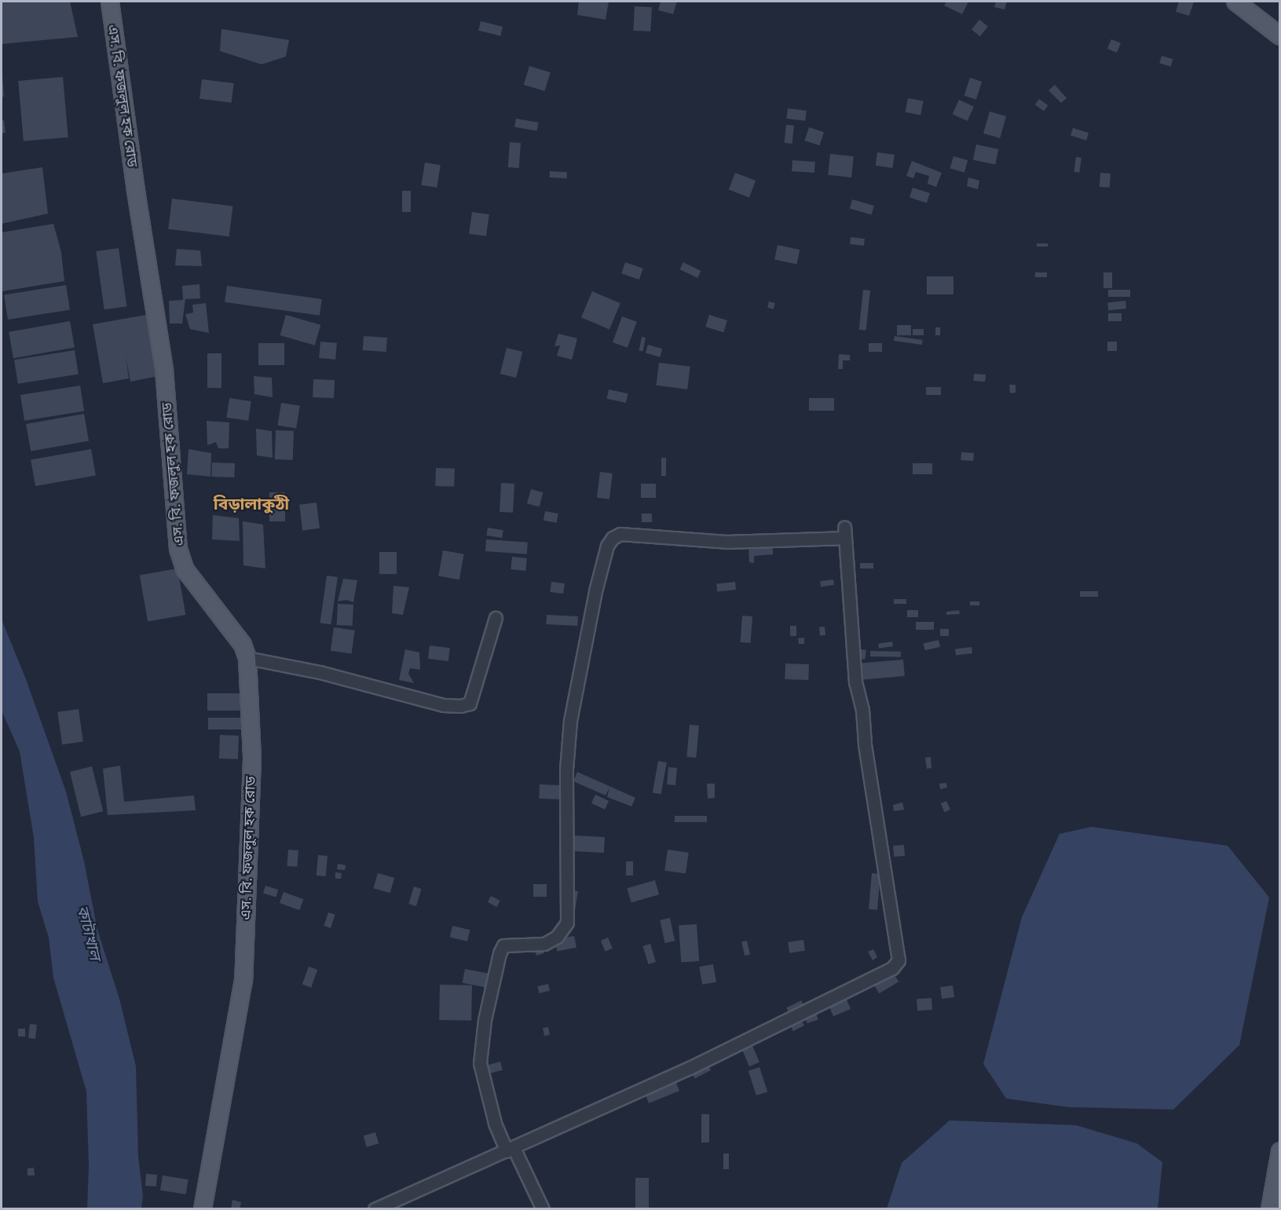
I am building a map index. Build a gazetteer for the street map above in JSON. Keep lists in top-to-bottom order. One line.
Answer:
{"streets":{"main road":["এস. বি. ফজলুল হক রোড"]},"districts":["বিড়ালাকুঠী"],"water":["কাটাখাল"]}
